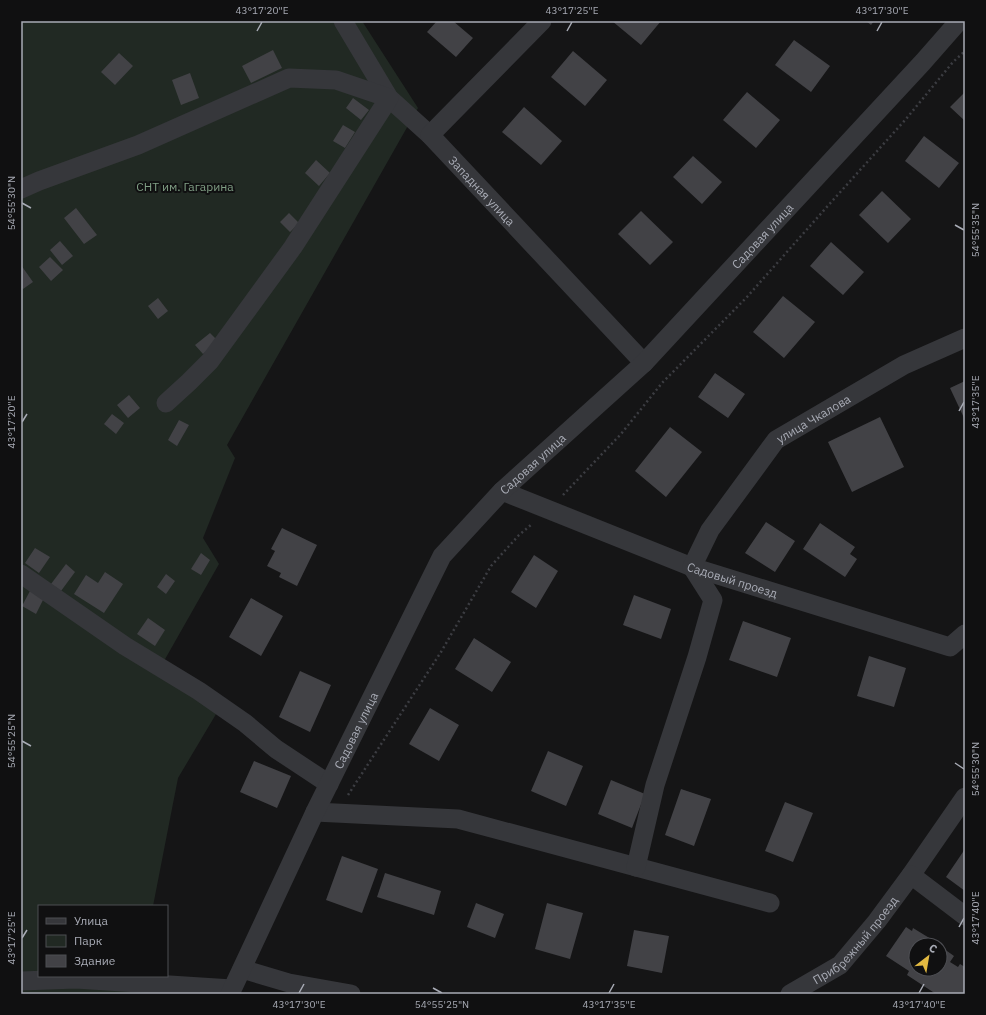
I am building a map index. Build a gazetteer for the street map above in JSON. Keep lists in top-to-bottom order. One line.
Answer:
{"streets":{"street":["Западная улица","Садовая улица","улица Чкалова","Садовый проезд","Прибрежный проезд"]},"crossings":[["Западная улица","Садовая улица"],["Садовая улица","Садовый проезд"],["улица Чкалова","Садовый проезд"]],"parks":["СНТ им. Гагарина"],"legend":["Улица","Парк","Здание"],"north":"top right","coordinates":["43°17'20\"E","43°17'25\"E","43°17'30\"E","54°55'30\"N","54°55'35\"N","43°17'35\"E","54°55'25\"N","43°17'40\"E"]}
